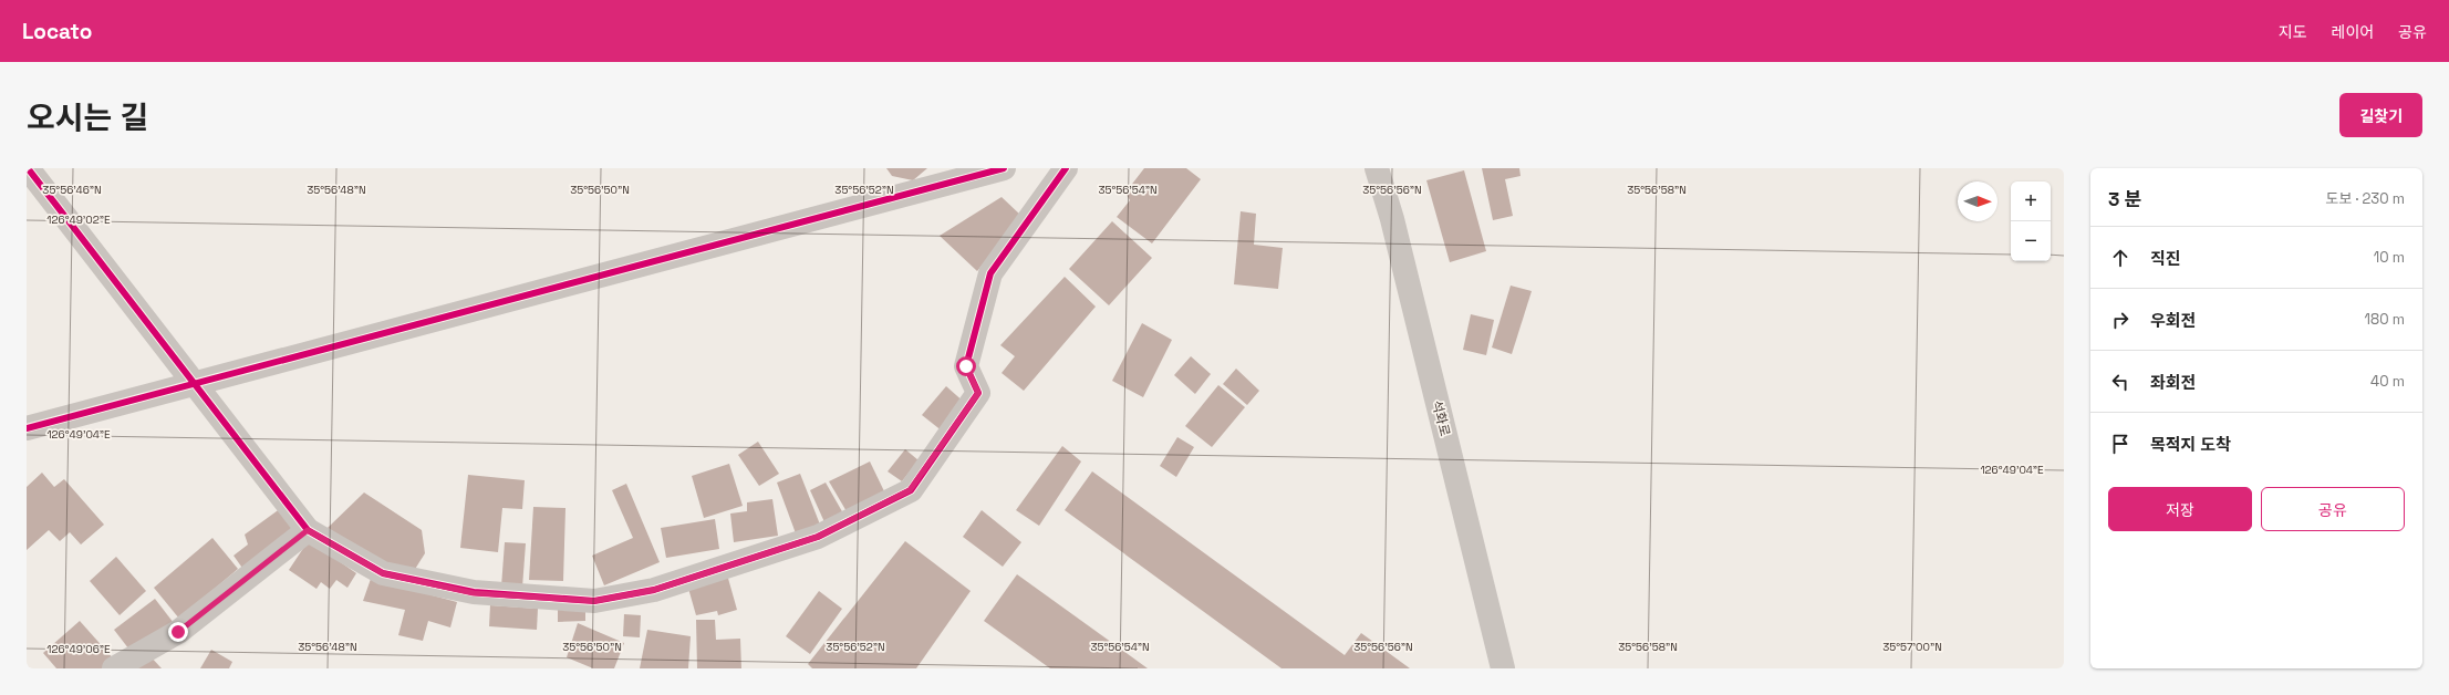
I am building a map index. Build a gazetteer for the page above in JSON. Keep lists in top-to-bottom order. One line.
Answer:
{"streets":{"street":["석화로"]},"north":"right","page":{"header":"Locato","nav":["지도","레이어","공유"],"title":"오시는 길","buttons":["길찾기",["저장","공유"]],"heading":["3 분","도보 · 230 m"],"map_buttons":["+","−"],"list":[["직진","10 m"],["우회전","180 m"],["좌회전","40 m"],"목적지 도착"]},"coordinates":["35°56'46\"N","35°56'48\"N","35°56'50\"N","35°56'52\"N","35°56'54\"N","35°56'56\"N","35°56'58\"N","126°49'02\"E","126°49'04\"E","35°57'00\"N","126°49'06\"E"]}
